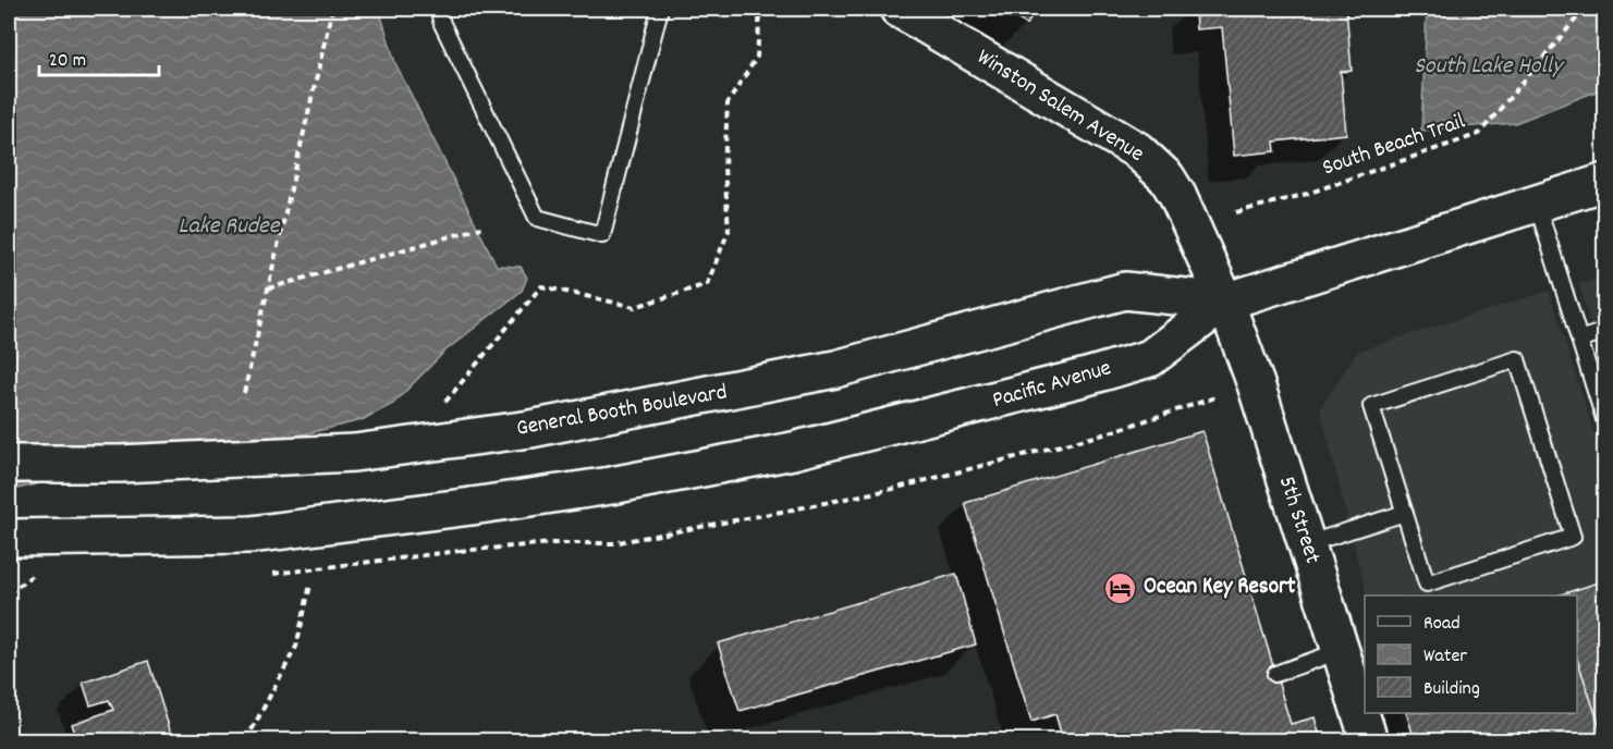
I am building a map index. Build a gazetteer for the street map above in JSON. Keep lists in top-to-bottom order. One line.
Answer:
{"streets":{"main road":["Winston Salem Avenue","Pacific Avenue","General Booth Boulevard","5th Street"],"path":["South Beach Trail"]},"crossings":[["Winston Salem Avenue","Pacific Avenue"],["Winston Salem Avenue","General Booth Boulevard"],["Winston Salem Avenue","5th Street"],["Pacific Avenue","General Booth Boulevard"],["Pacific Avenue","5th Street"],["General Booth Boulevard","5th Street"]],"water":["South Lake Holly","Lake Rudee"],"places":{"hotel":["Ocean Key Resort"]},"legend":["Road","Water","Building"],"scale_bar":"20 m"}
